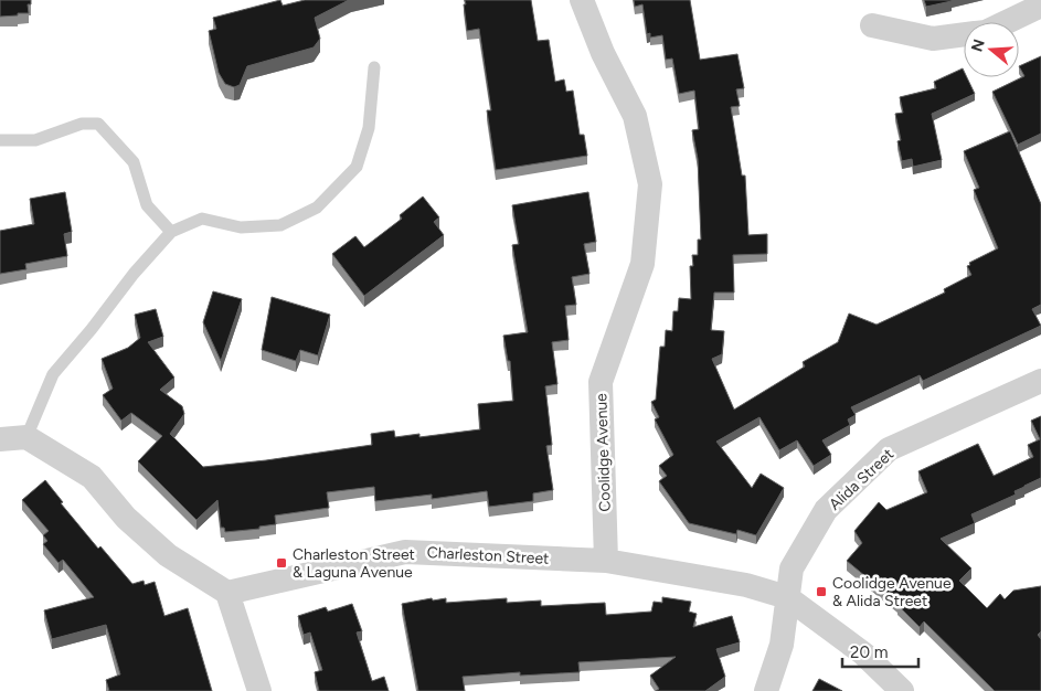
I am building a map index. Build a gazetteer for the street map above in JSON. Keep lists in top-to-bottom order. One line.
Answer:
{"streets":{"street":["Coolidge Avenue","Alida Street","Charleston Street"]},"crossings":[["Coolidge Avenue","Charleston Street"]],"places":{"transit":["Charleston Street & Laguna Avenue","Coolidge Avenue & Alida Street"]},"scale_bar":"20 m","north":"left"}
